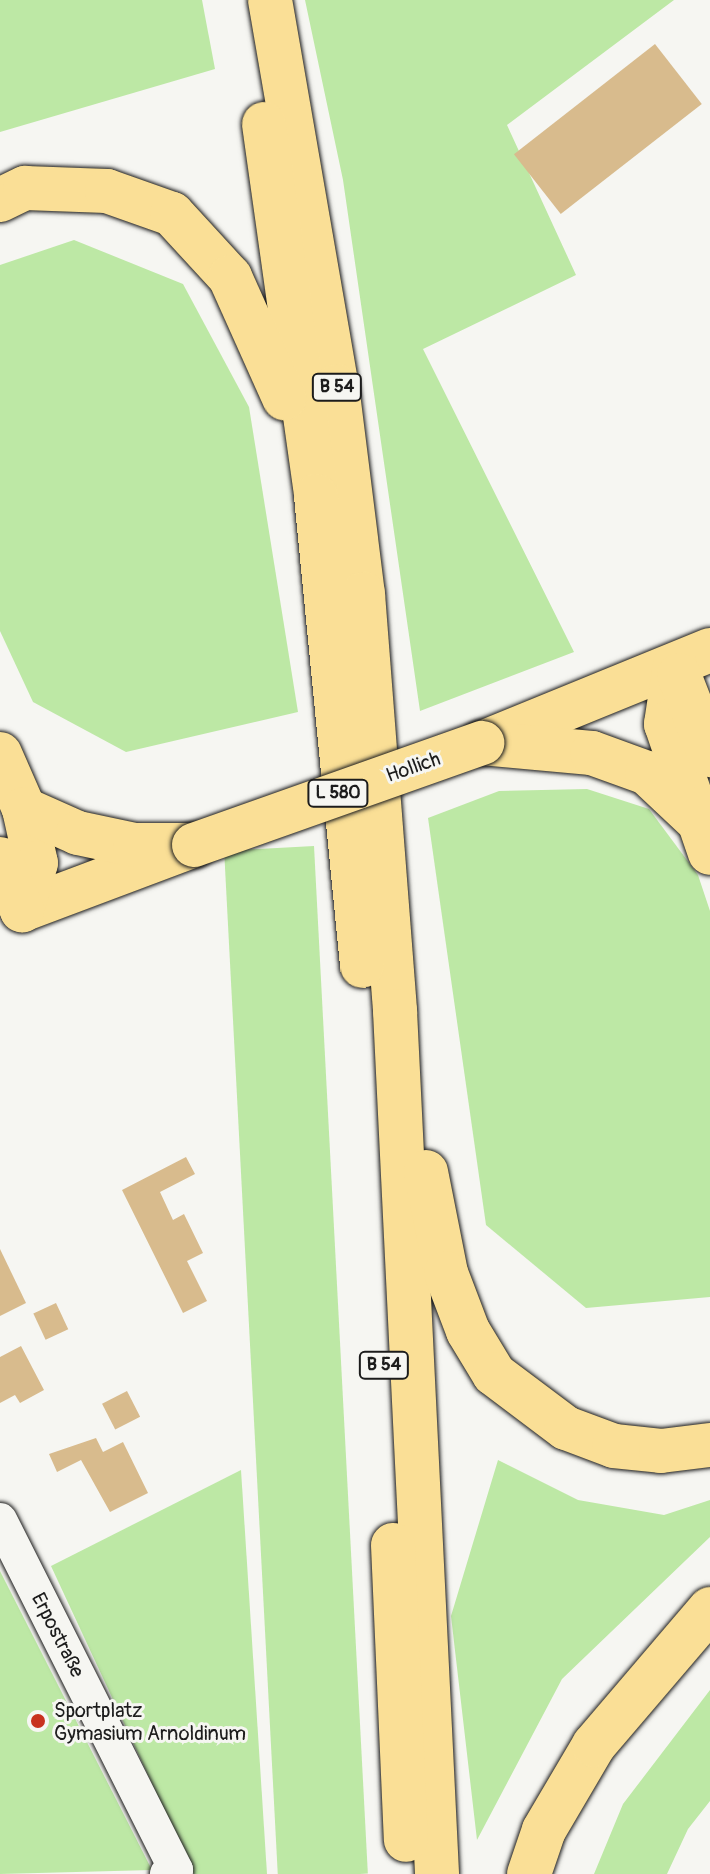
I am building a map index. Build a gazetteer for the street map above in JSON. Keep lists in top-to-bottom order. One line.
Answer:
{"streets":{"main road":["B 54","Hollich","L 580"],"street":["Erpostraße"]},"places":["Sportplatz Gymasium Arnoldinum"]}
